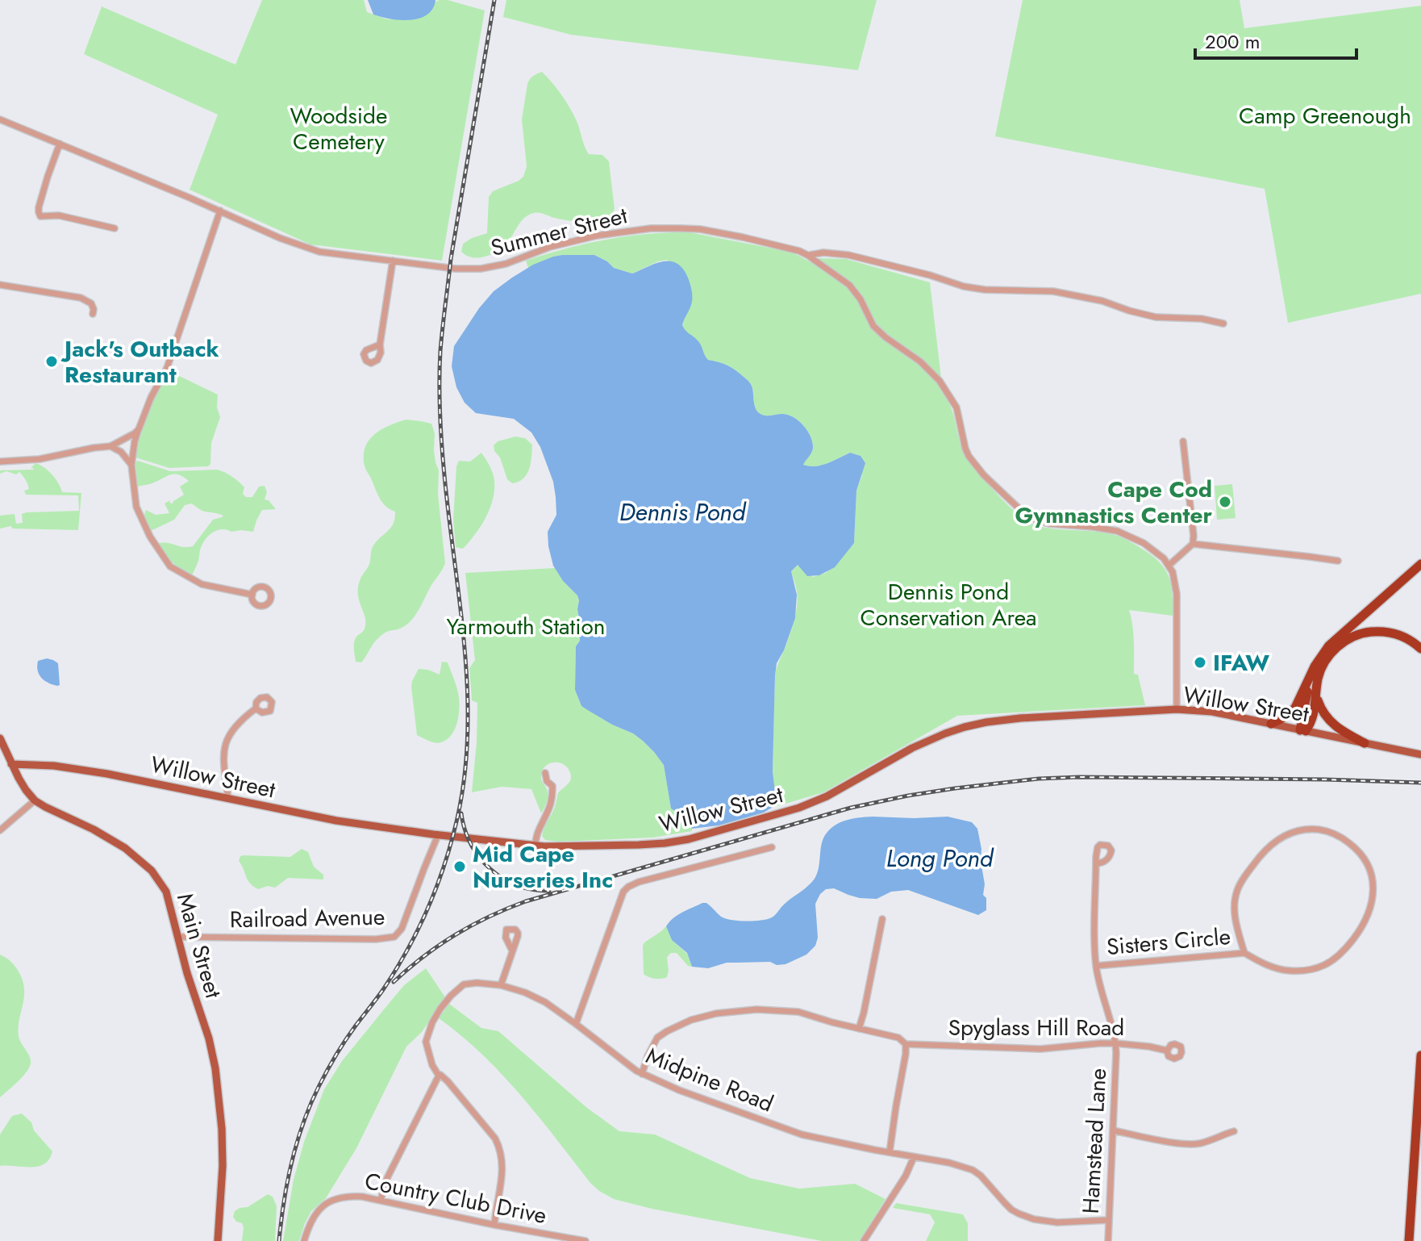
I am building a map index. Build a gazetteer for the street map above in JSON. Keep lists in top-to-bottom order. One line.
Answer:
{"streets":{"main road":["Willow Street","Main Street"],"street":["Summer Street","Railroad Avenue","Sisters Circle","Spyglass Hill Road","Midpine Road","Hamstead Lane","Country Club Drive"]},"crossings":[["Willow Street","Railroad Avenue"],["Willow Street","Main Street"],["Railroad Avenue","Main Street"],["Sisters Circle","Hamstead Lane"],["Spyglass Hill Road","Midpine Road"],["Spyglass Hill Road","Hamstead Lane"],["Midpine Road","Hamstead Lane"],["Midpine Road","Country Club Drive"]],"water":["Dennis Pond","Long Pond"],"parks":["Woodside Cemetery","Camp Greenough","Dennis Pond Conservation Area","Yarmouth Station"],"places":["Jack's Outback Restaurant","Cape Cod Gymnastics Center","IFAW","Mid Cape Nurseries Inc"],"scale_bar":"200 m"}
